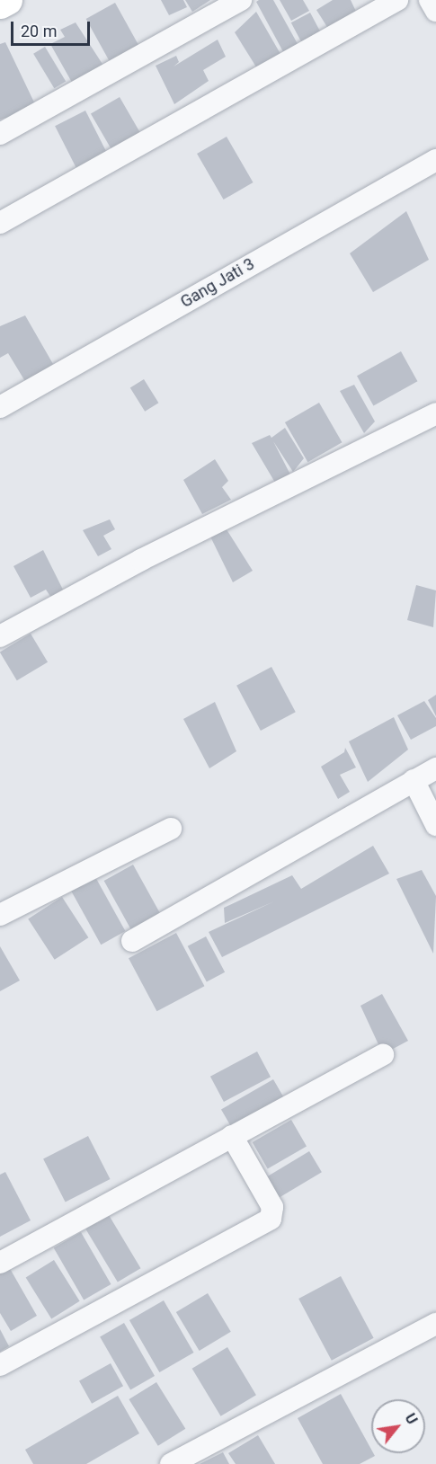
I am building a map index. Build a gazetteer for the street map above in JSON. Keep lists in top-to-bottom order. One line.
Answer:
{"streets":{"street":["Gang Jati 3"]},"scale_bar":"20 m","north":"top right"}
